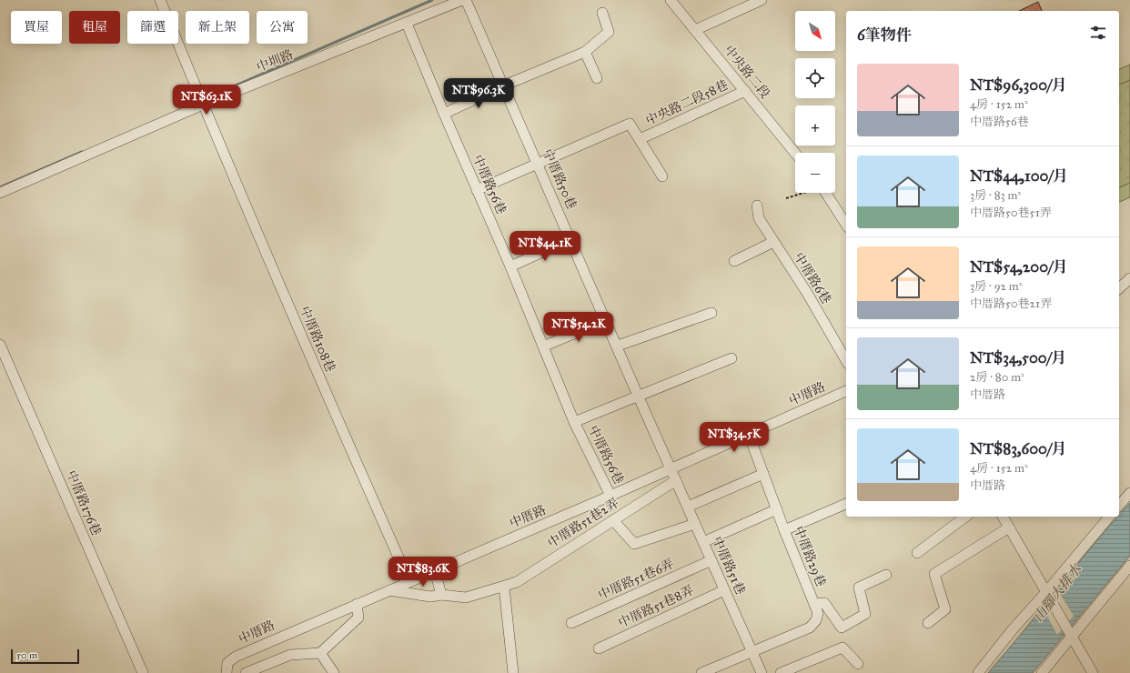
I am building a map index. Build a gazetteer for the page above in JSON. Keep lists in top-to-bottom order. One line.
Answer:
{"streets":{"street":["中圳路","中央路二段","中央路二段58巷","中厝路50巷","中厝路56巷","中厝路6巷","中厝路108巷","中厝路","中厝路176巷","中厝路51巷2弄","中厝路29巷","中厝路51巷","中厝路51巷6弄","中厝路51巷8弄"]},"crossings":[["中圳路","中厝路56巷"],["中圳路","中厝路108巷"],["中央路二段","中央路二段58巷"],["中厝路50巷","中厝路"],["中厝路50巷","中厝路51巷"],["中厝路56巷","中厝路"],["中厝路108巷","中厝路"],["中厝路","中厝路51巷2弄"],["中厝路","中厝路29巷"],["中厝路","中厝路51巷"],["中厝路51巷2弄","中厝路51巷"],["中厝路29巷","中厝路51巷"],["中厝路51巷","中厝路51巷6弄"],["中厝路51巷","中厝路51巷8弄"]],"water":["山腳大排水"],"scale_bar":"50 m","north":"bottom right","page":{"map_buttons":["+","−"],"chip":["買屋","租屋","篩選","新上架","公寓"],"heading":"6筆物件","list":[{"name":"NT$96,300/月","note":"4房 · 152 m² · 中厝路56巷"},{"name":"NT$44,100/月","note":"3房 · 83 m² · 中厝路50巷51弄"},{"name":"NT$54,200/月","note":"3房 · 92 m² · 中厝路50巷21弄"},{"name":"NT$34,500/月","note":"2房 · 80 m² · 中厝路"},{"name":"NT$83,600/月","note":"4房 · 152 m² · 中厝路"}],"price":["NT$96.3K","NT$63.1K","NT$44.1K","NT$54.2K","NT$34.5K","NT$83.6K"],"scale":"50 m"}}
